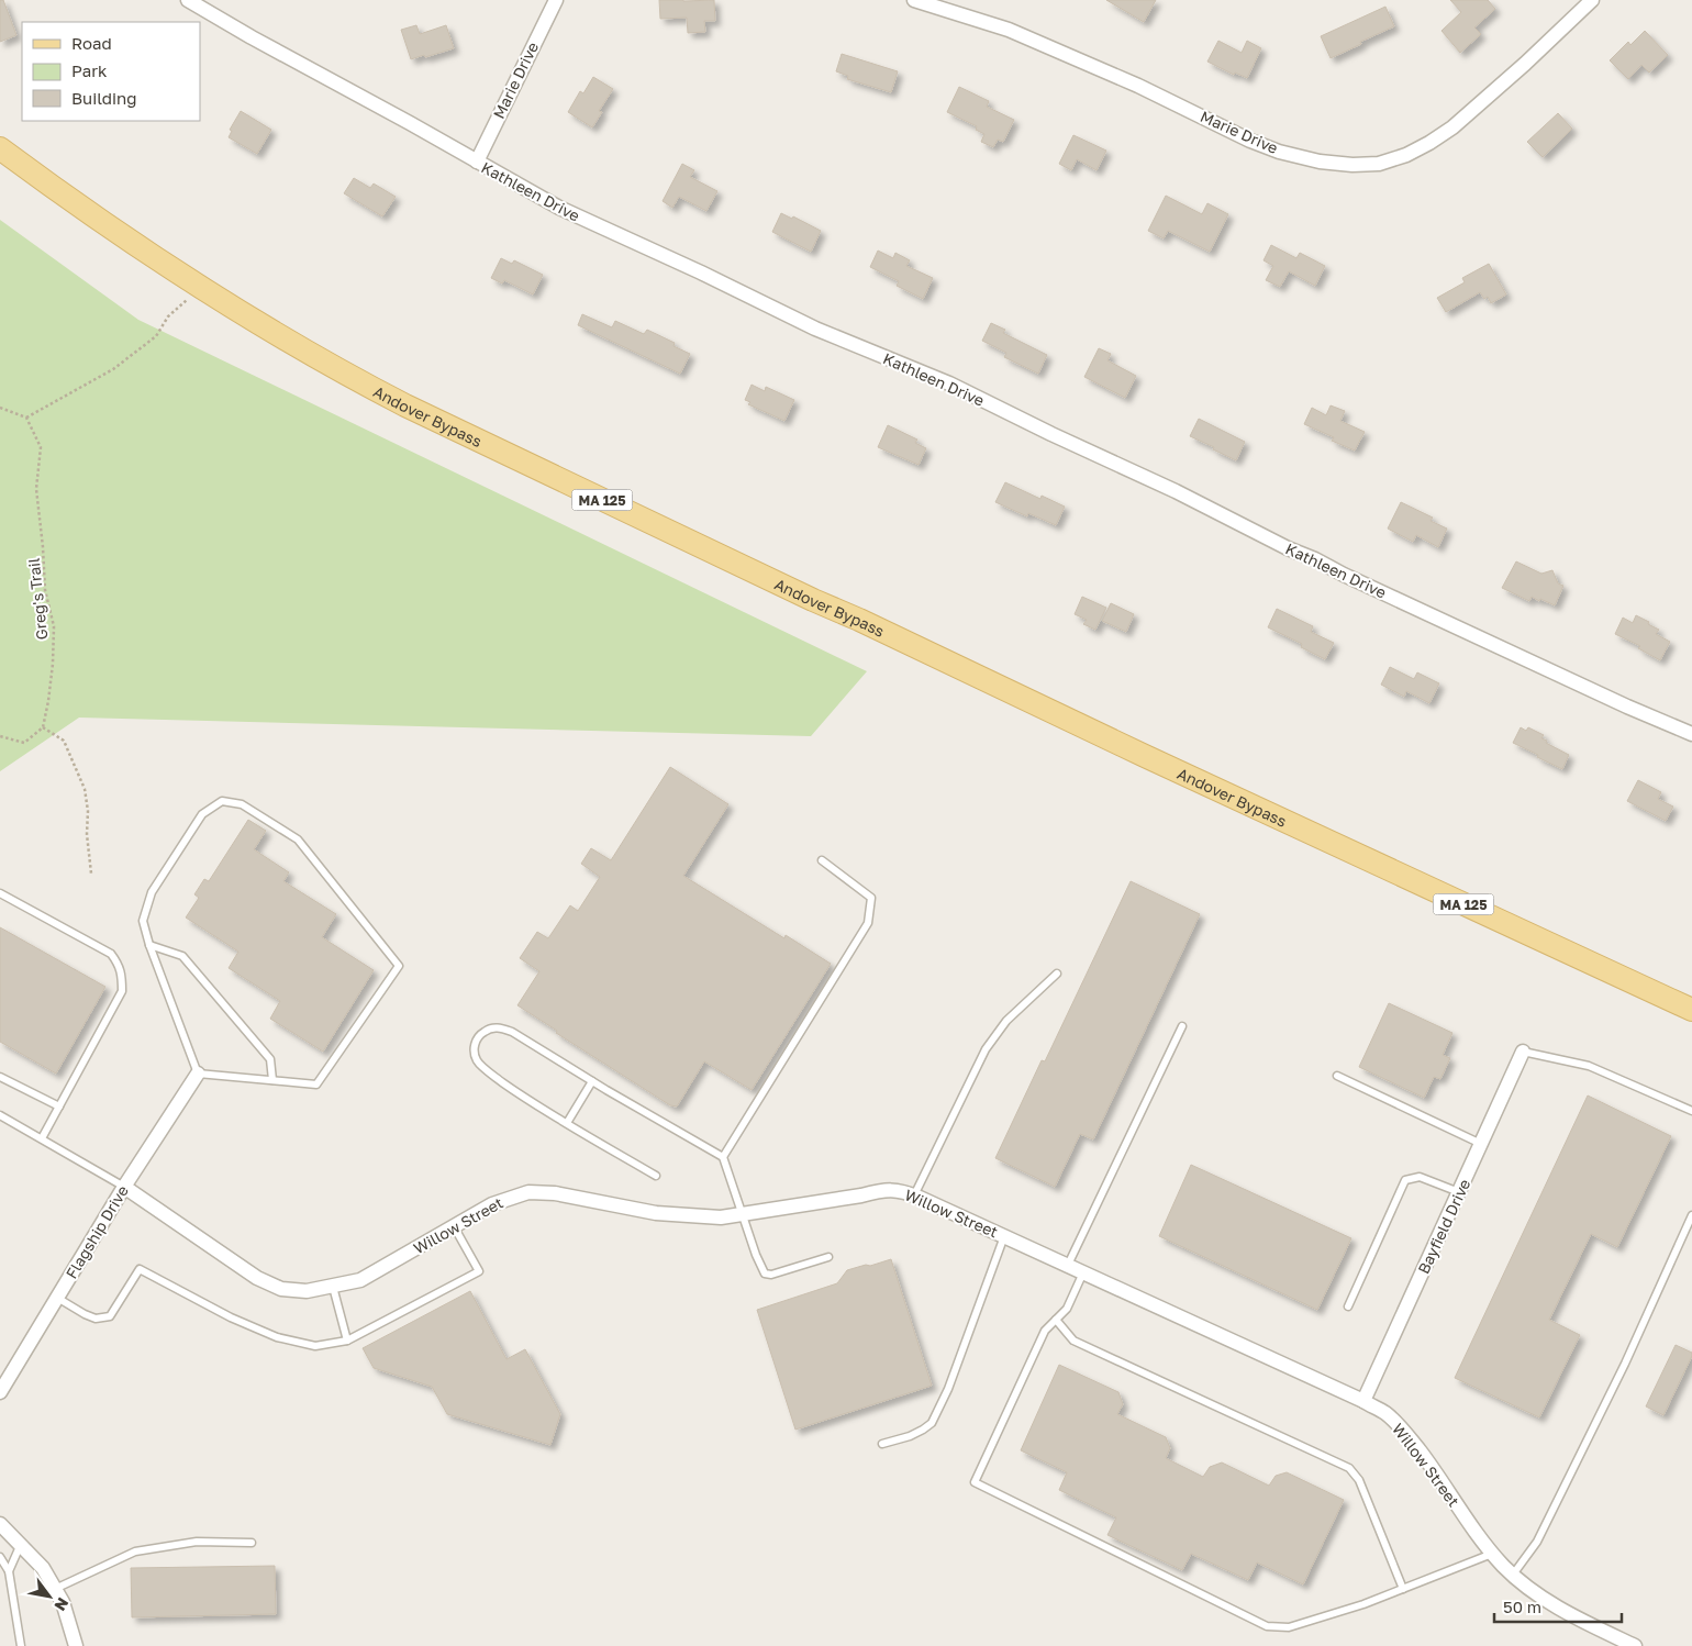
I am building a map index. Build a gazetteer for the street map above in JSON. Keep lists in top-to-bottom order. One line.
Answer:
{"streets":{"main road":["Andover Bypass","MA 125"],"street":["Marie Drive","Kathleen Drive","Willow Street","Bayfield Drive","Flagship Drive"],"path":["Greg's Trail"]},"crossings":[["Marie Drive","Kathleen Drive"],["Willow Street","Bayfield Drive"],["Willow Street","Flagship Drive"]],"legend":["Road","Park","Building"],"scale_bar":"50 m","north":"bottom right"}
